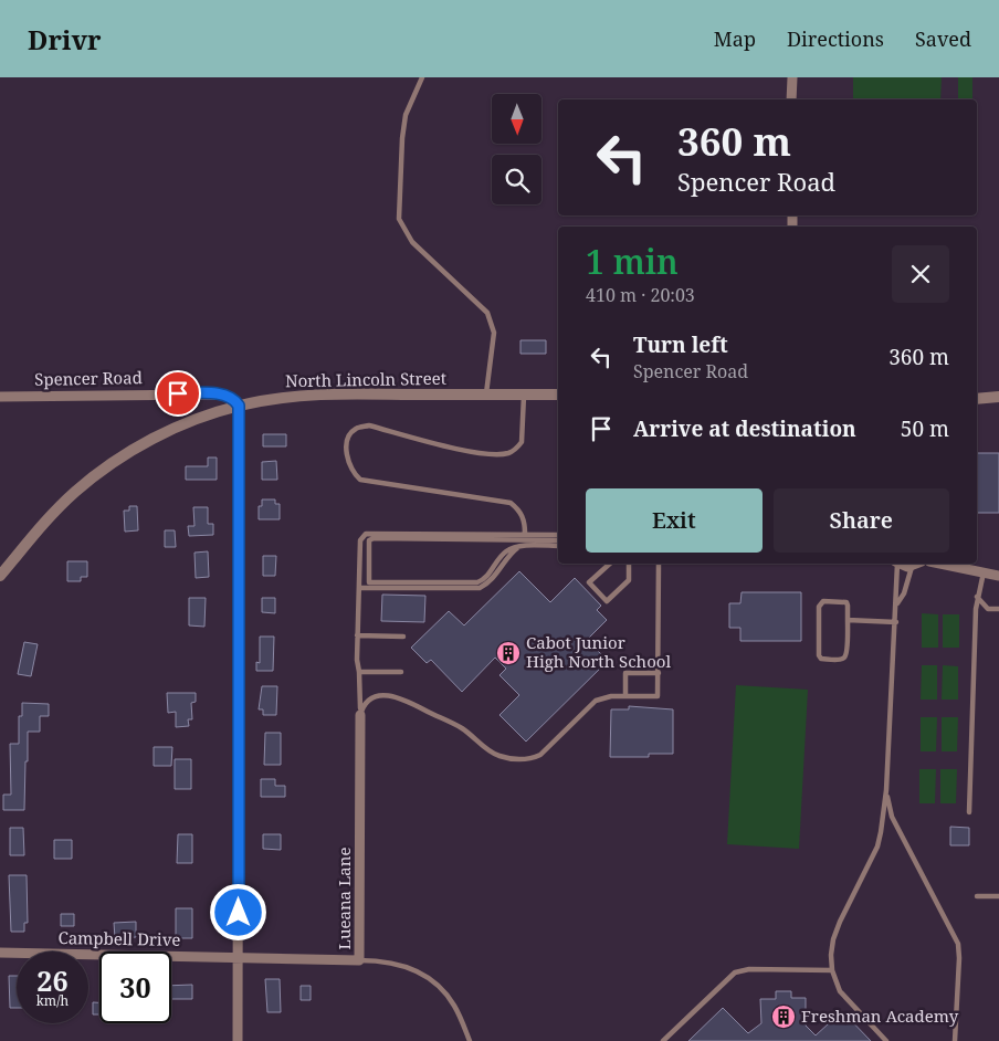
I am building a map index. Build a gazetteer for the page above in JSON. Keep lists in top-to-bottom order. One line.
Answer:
{"streets":{"street":["Spencer Road","North Lincoln Street","Lueana Lane","Campbell Drive"]},"crossings":[["Spencer Road","North Lincoln Street"],["Lueana Lane","Campbell Drive"]],"places":{"building":["Cabot Junior High North School","Freshman Academy"]},"north":"bottom","page":{"header":"Drivr","nav":["Map","Directions","Saved"],"turn":["360 m","Spencer Road"],"heading":["1 min","410 m · 20:03"],"list":[{"name":"Turn left","note":"Spencer Road","value":"360 m"},{"name":"Arrive at destination","value":"50 m"}],"buttons":["Exit","Share"],"speed":"26 km/h","limit":"30"}}
